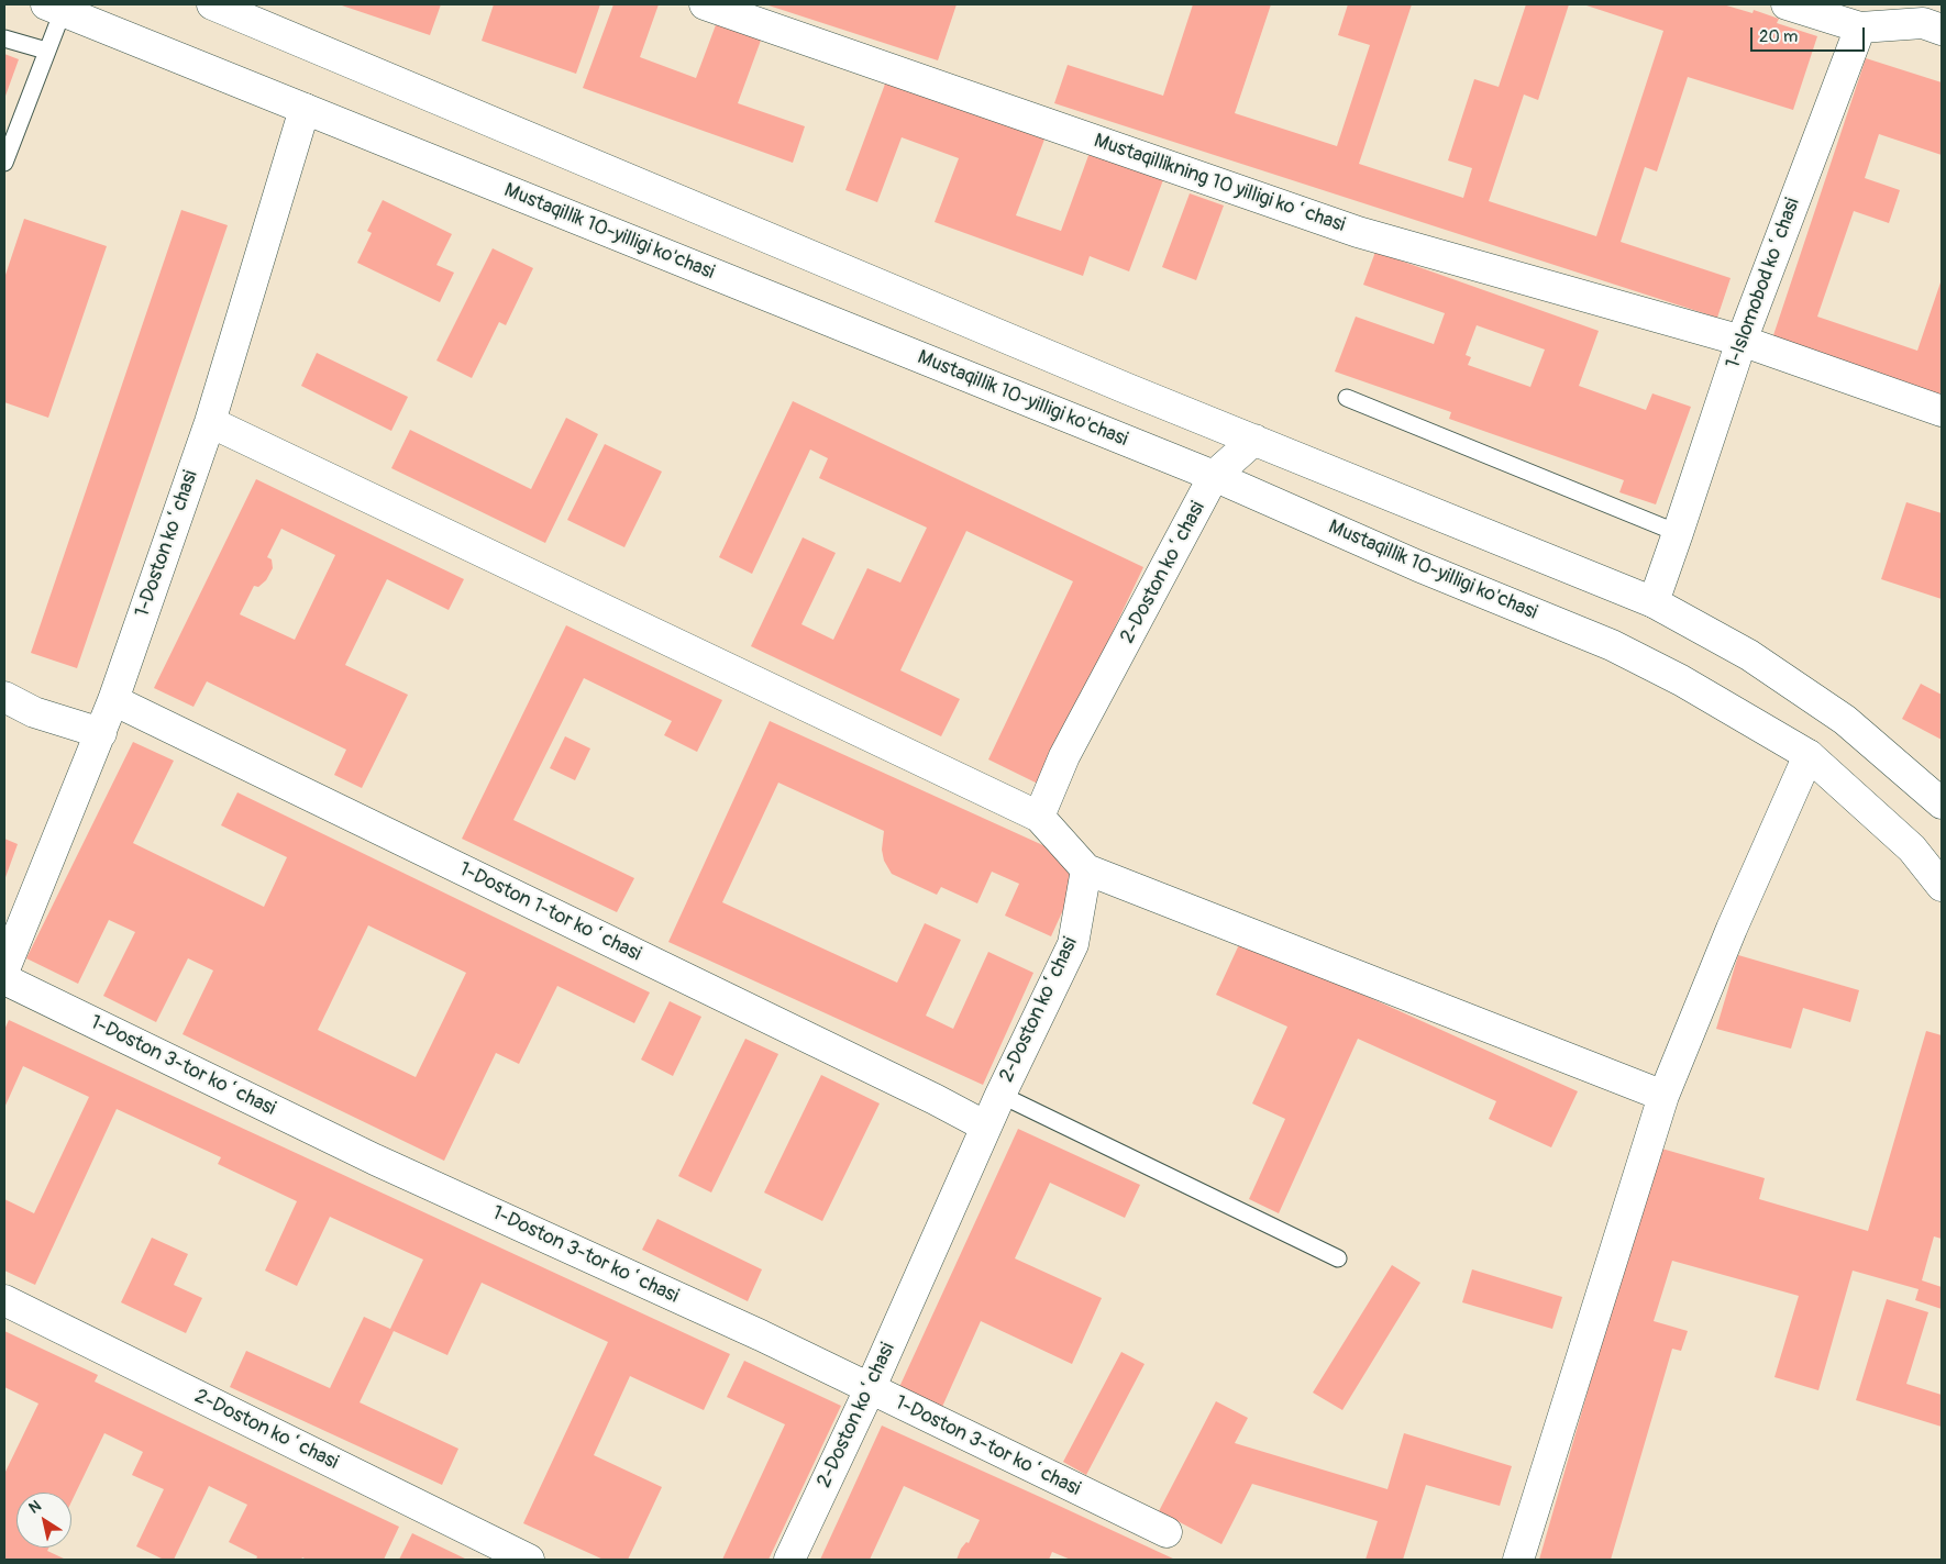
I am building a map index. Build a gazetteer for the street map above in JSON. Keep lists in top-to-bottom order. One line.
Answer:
{"streets":{"street":["Mustaqillikning 10 yilligi koʻchasi","Mustaqillik 10-yilligi ko'chasi","1-Islomobod koʻchasi","1-Doston koʻchasi","2-Doston koʻchasi","1-Doston 1-tor koʻchasi","1-Doston 3-tor koʻchasi"]},"crossings":[["Mustaqillikning 10 yilligi koʻchasi","1-Islomobod koʻchasi"],["Mustaqillik 10-yilligi ko'chasi","1-Doston koʻchasi"],["Mustaqillik 10-yilligi ko'chasi","2-Doston koʻchasi"],["1-Doston koʻchasi","1-Doston 1-tor koʻchasi"],["2-Doston koʻchasi","1-Doston 1-tor koʻchasi"],["2-Doston koʻchasi","1-Doston 3-tor koʻchasi"]],"scale_bar":"20 m","north":"top left"}
